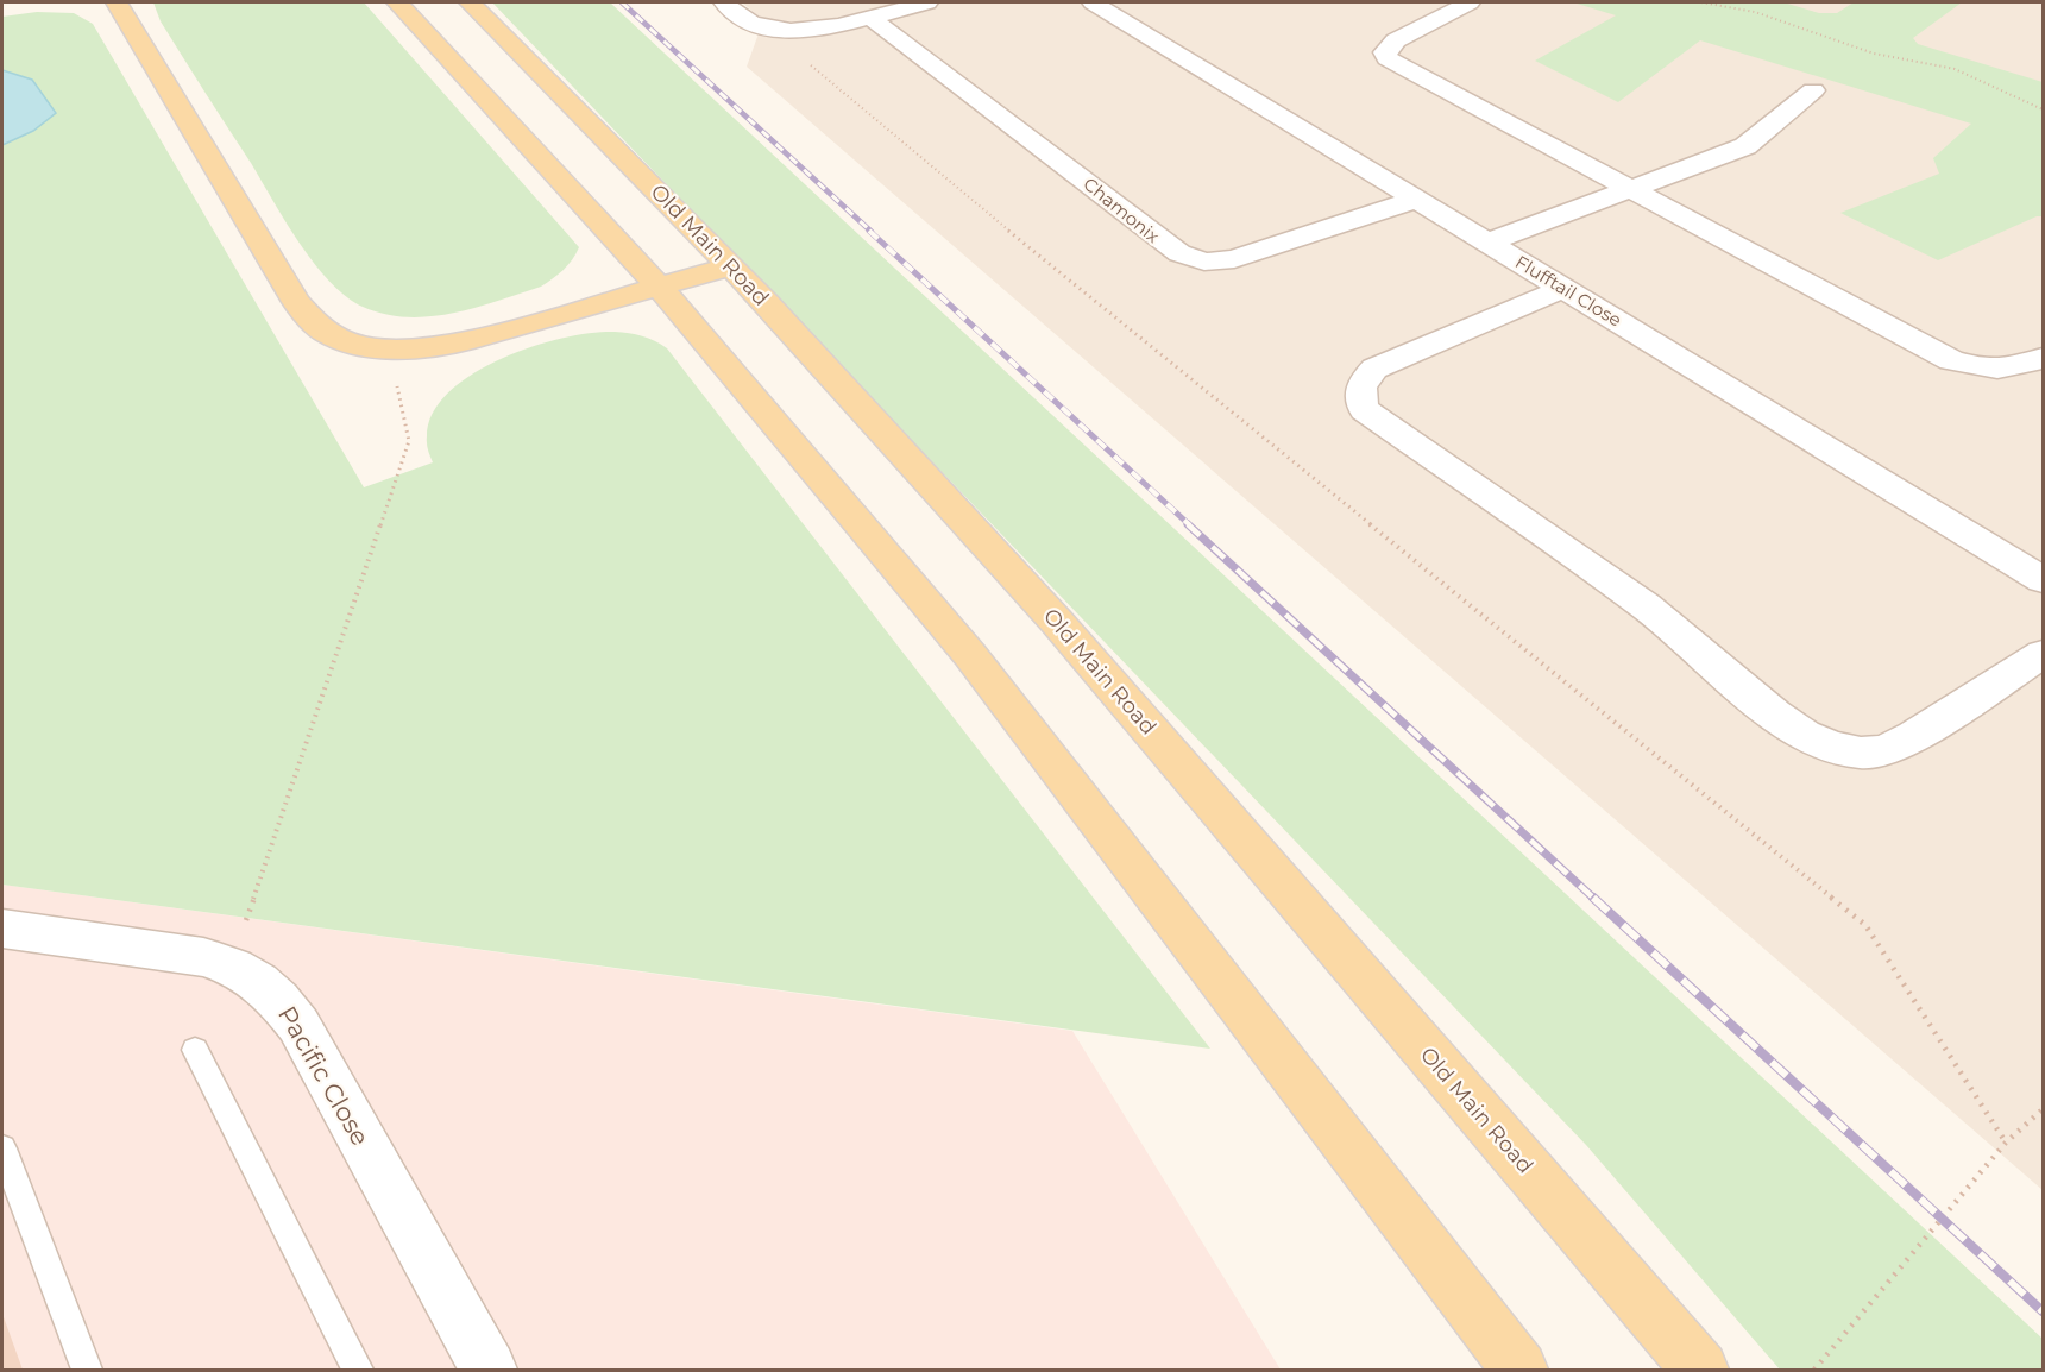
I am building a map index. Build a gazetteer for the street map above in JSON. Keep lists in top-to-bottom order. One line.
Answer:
{"streets":{"main road":["Old Main Road"],"street":["Chamonix","Flufftail Close","Pacific Close"]},"crossings":[["Chamonix","Flufftail Close"]]}
